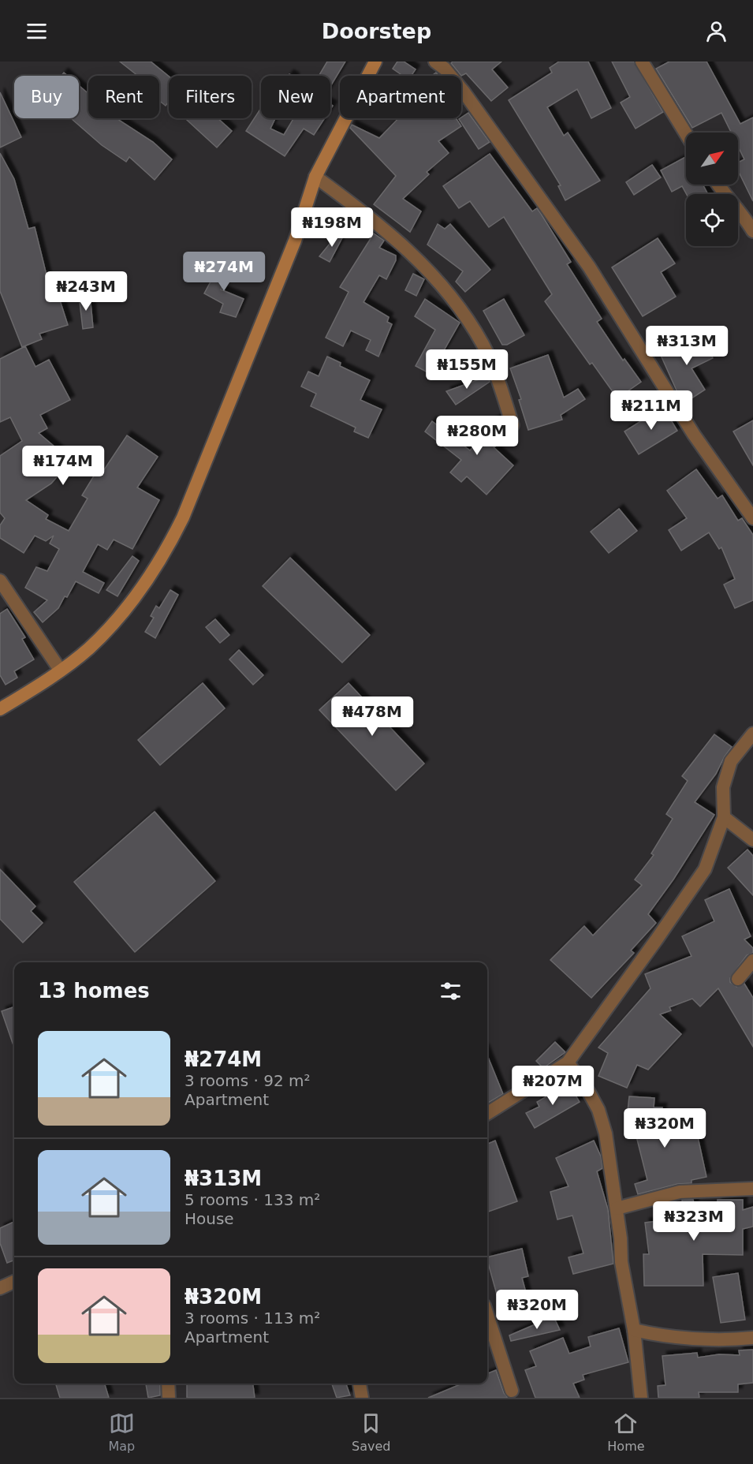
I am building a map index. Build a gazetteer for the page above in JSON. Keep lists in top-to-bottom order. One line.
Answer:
{"north":"top right","page":{"header":"Doorstep","chip":["Buy","Rent","Filters","New","Apartment"],"price":["₦198M","₦274M","₦243M","₦313M","₦155M","₦211M","₦280M","₦174M","₦478M","₦207M","₦320M","₦323M","₦320M"],"heading":"13 homes","list":[{"name":"₦274M","note":"3 rooms · 92 m² · Apartment"},{"name":"₦313M","note":"5 rooms · 133 m² · House"},{"name":"₦320M","note":"3 rooms · 113 m² · Apartment"}],"tabs":["Map","Saved","Home"]}}
